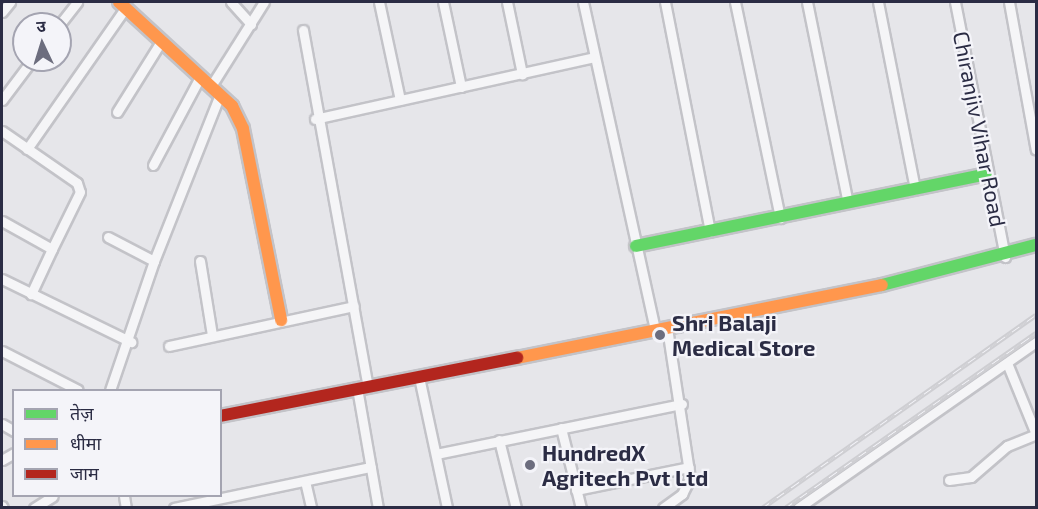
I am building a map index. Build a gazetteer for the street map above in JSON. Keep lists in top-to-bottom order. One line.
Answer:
{"streets":{"street":["Chiranjiv Vihar Road"]},"places":["Shri Balaji Medical Store","HundredX Agritech Pvt Ltd"],"legend":["तेज़","धीमा","जाम"],"north":"top"}
